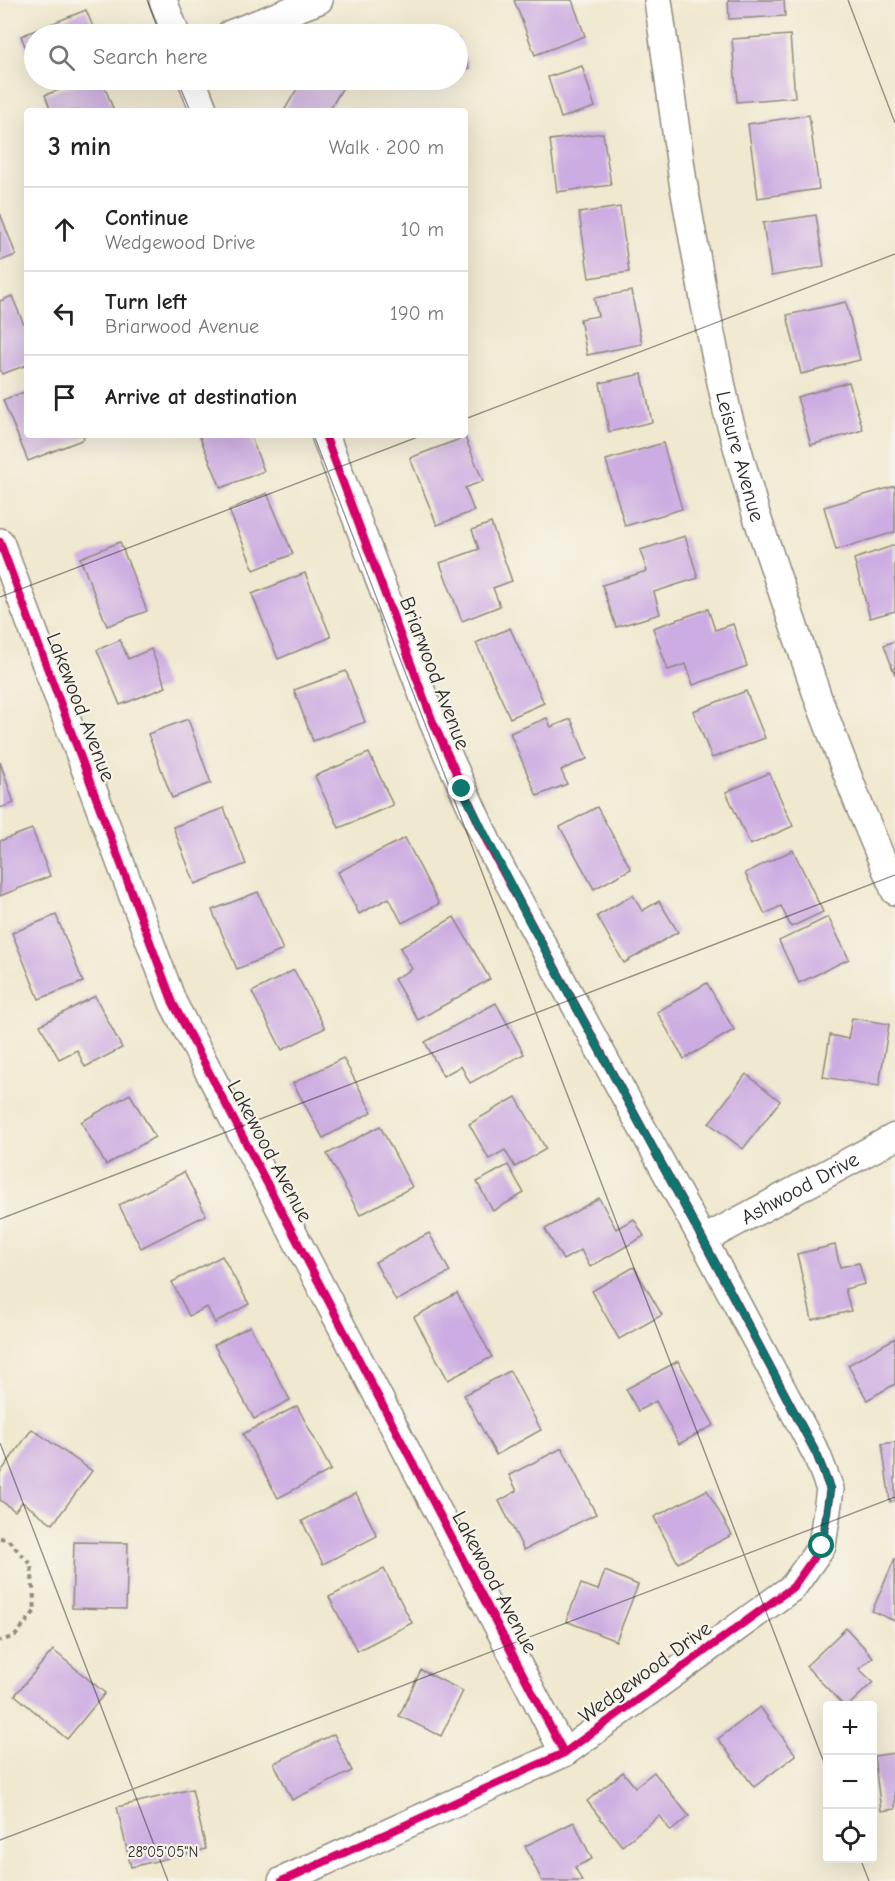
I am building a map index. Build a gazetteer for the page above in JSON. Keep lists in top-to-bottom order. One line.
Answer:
{"streets":{"street":["Leisure Avenue","Briarwood Avenue","Lakewood Avenue","Ashwood Drive","Wedgewood Drive"]},"crossings":[["Briarwood Avenue","Ashwood Drive"],["Briarwood Avenue","Wedgewood Drive"],["Lakewood Avenue","Wedgewood Drive"]],"page":{"search":"Search here","heading":["3 min","Walk · 200 m"],"list":[["Continue","Wedgewood Drive","10 m"],["Turn left","Briarwood Avenue","190 m"],"Arrive at destination"],"map_buttons":["+","−"]},"coordinates":["28°05'05\"N"]}
